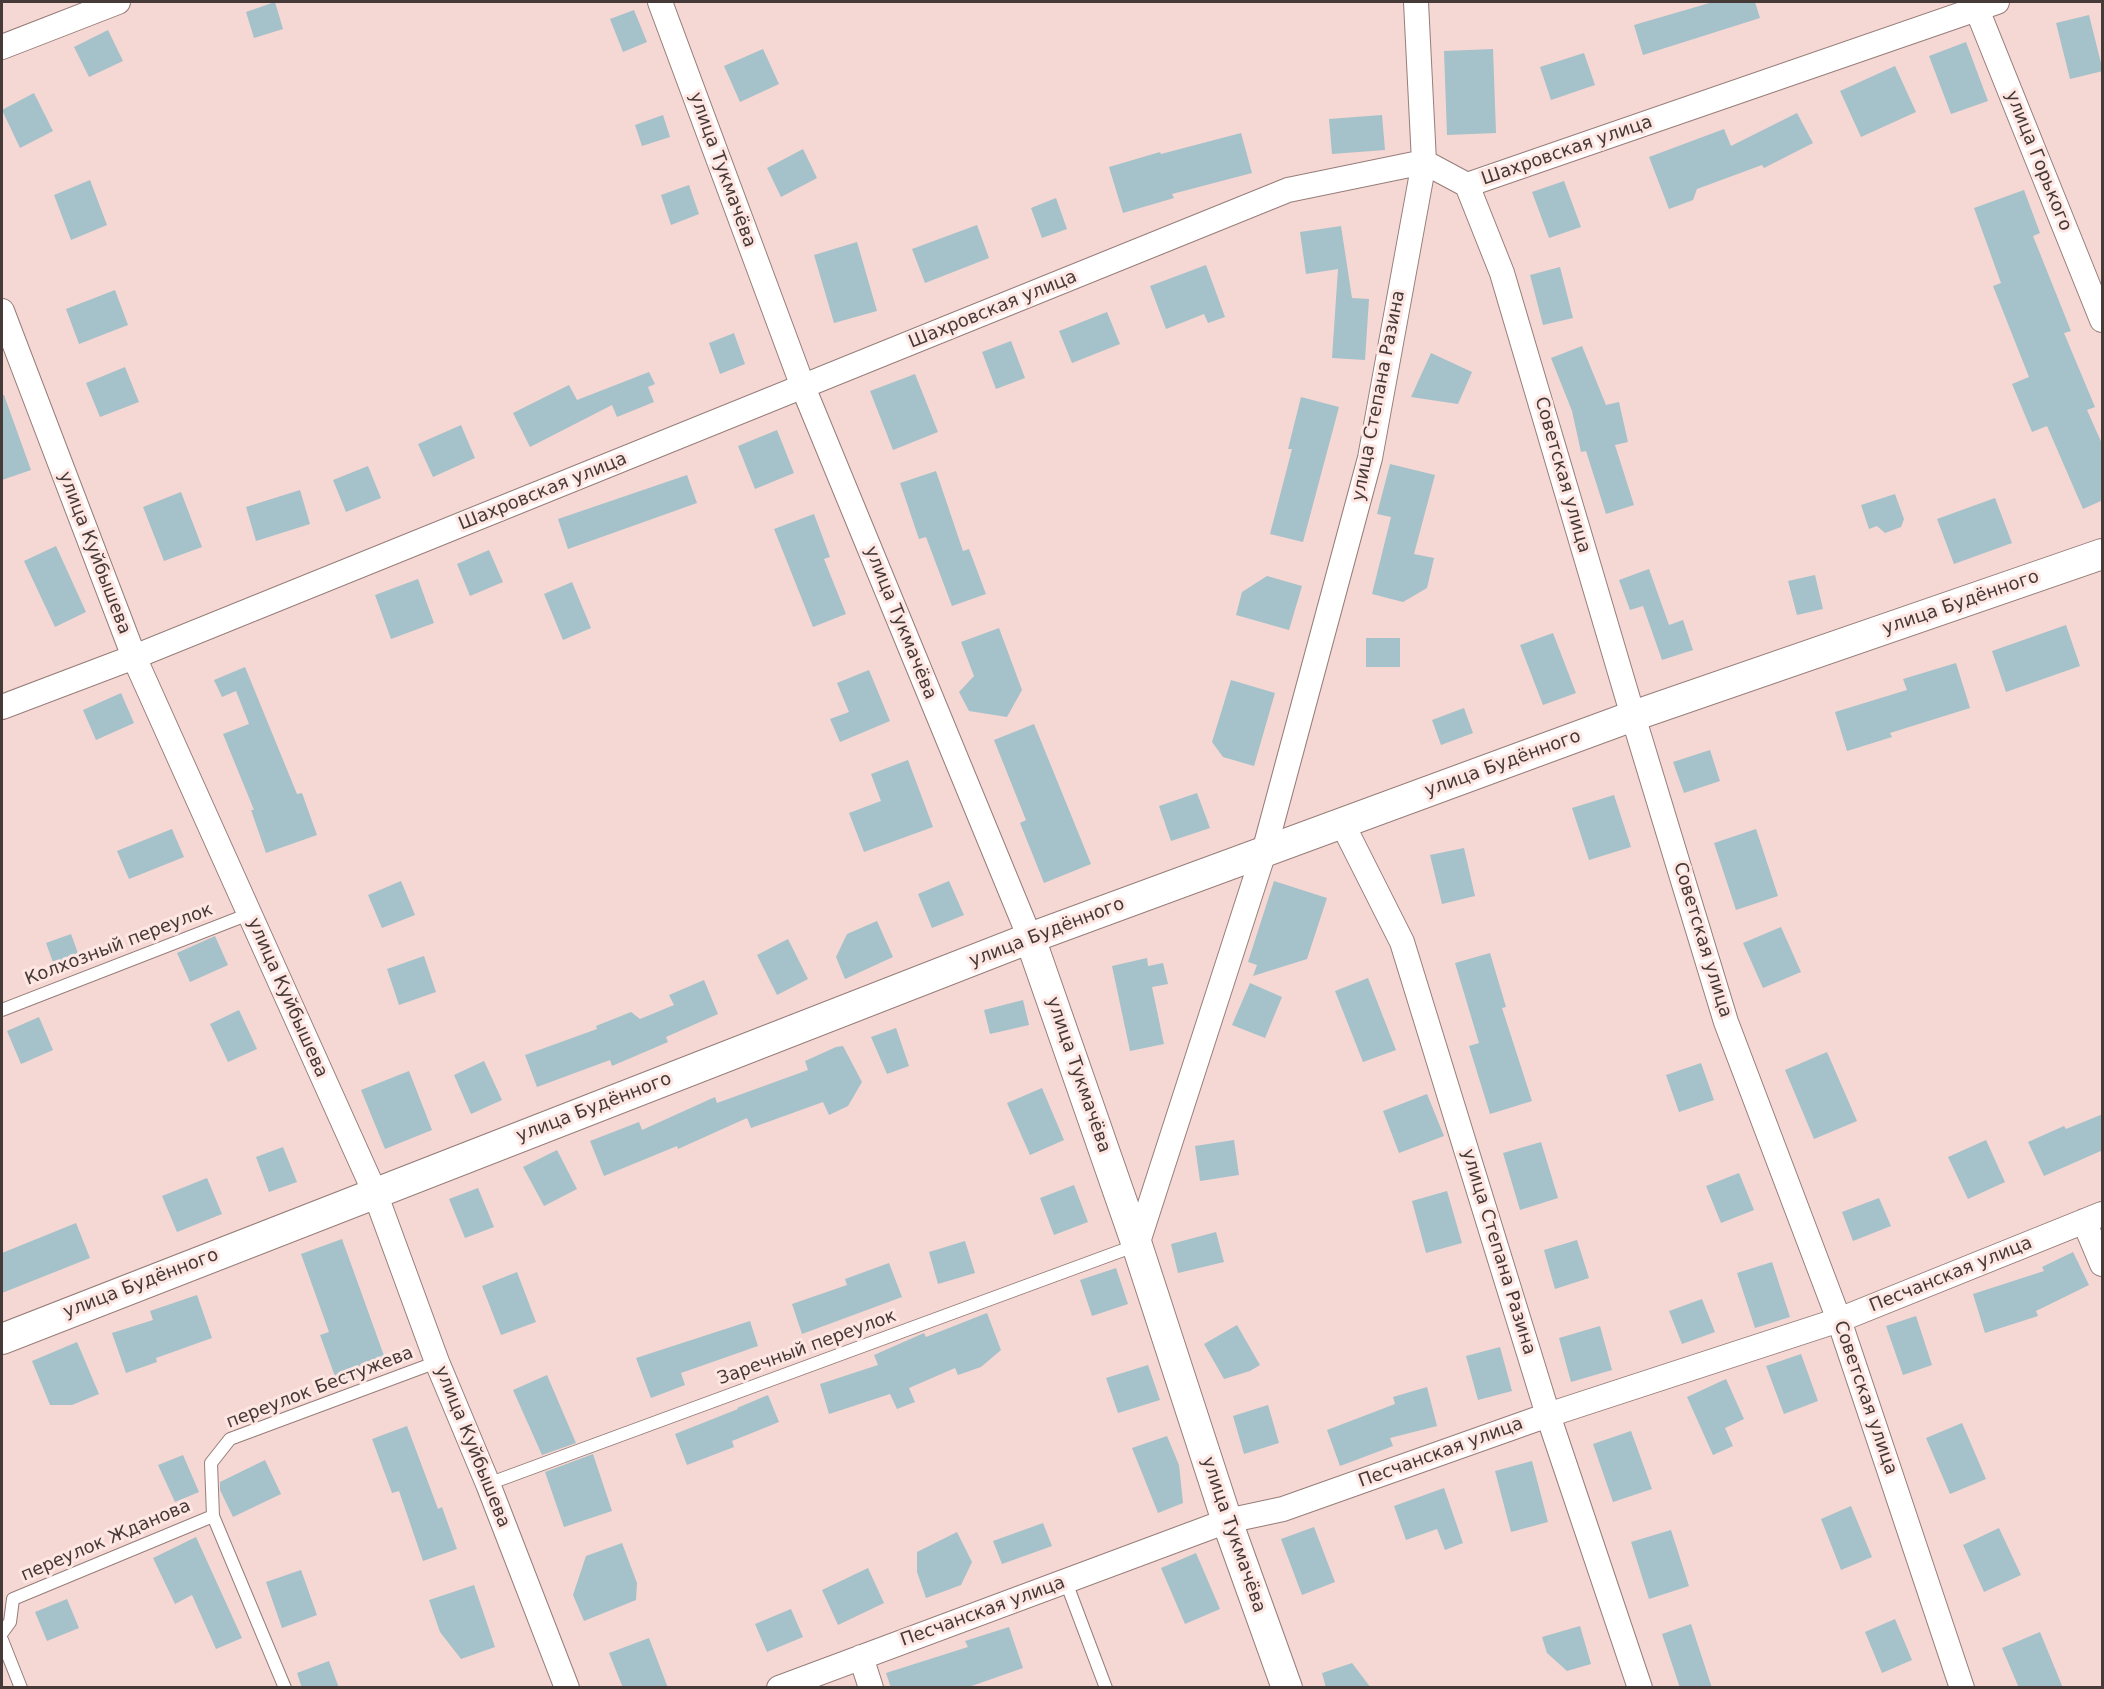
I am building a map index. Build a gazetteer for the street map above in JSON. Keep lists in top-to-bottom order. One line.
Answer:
{"streets":{"street":["Шахровская улица","улица Горького","улица Тукмачёва","улица Степана Разина","Советская улица","улица Куйбышева","улица Будённого","Песчанская улица"],"lane":["Колхозный переулок","Заречный переулок","переулок Бестужева","переулок Жданова"]},"crossings":[["Шахровская улица","улица Горького"],["Шахровская улица","улица Тукмачёва"],["Шахровская улица","улица Степана Разина"],["Шахровская улица","Советская улица"],["Шахровская улица","улица Куйбышева"],["улица Тукмачёва","улица Будённого"],["улица Тукмачёва","Песчанская улица"],["улица Тукмачёва","Заречный переулок"],["улица Степана Разина","улица Будённого"],["улица Степана Разина","Песчанская улица"],["Советская улица","улица Будённого"],["Советская улица","Песчанская улица"],["улица Куйбышева","улица Будённого"],["улица Куйбышева","Колхозный переулок"],["улица Куйбышева","Заречный переулок"],["улица Куйбышева","переулок Бестужева"],["переулок Бестужева","переулок Жданова"]]}
